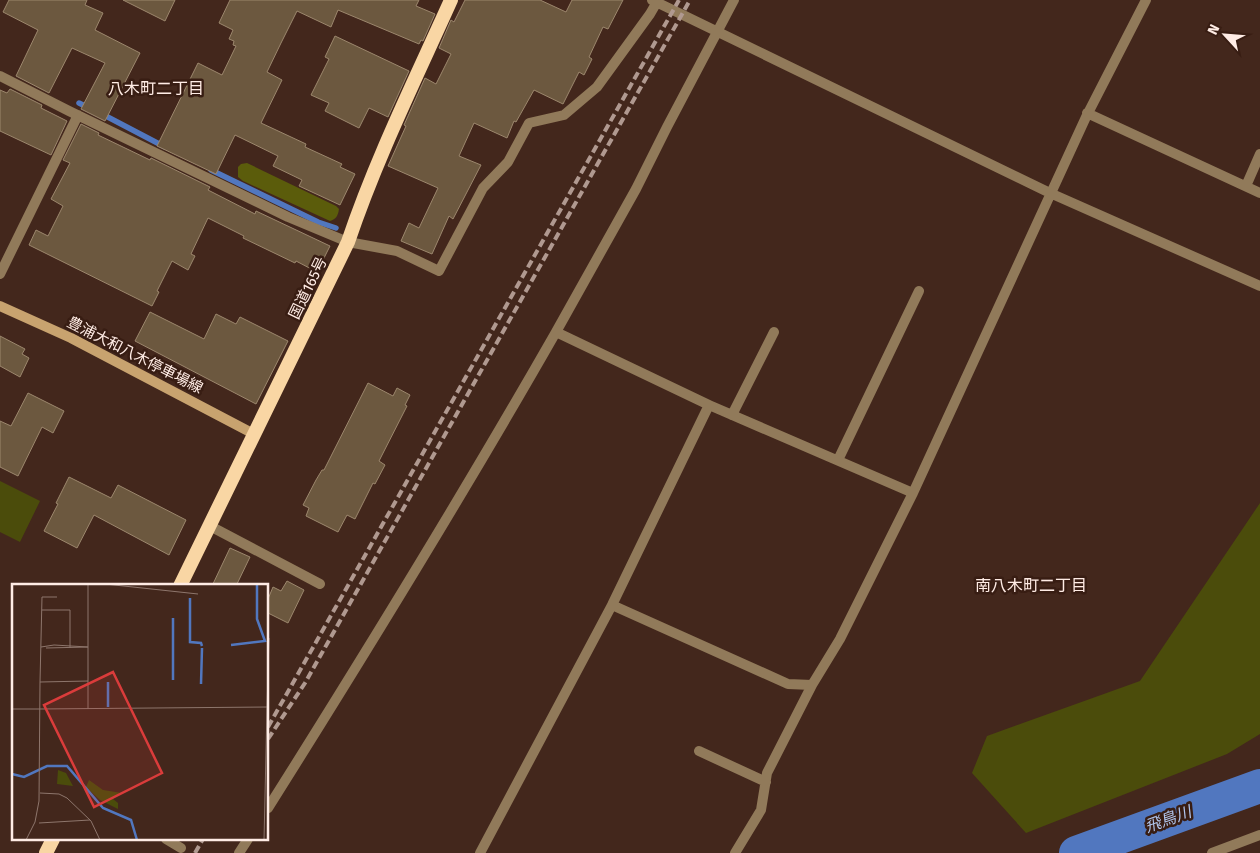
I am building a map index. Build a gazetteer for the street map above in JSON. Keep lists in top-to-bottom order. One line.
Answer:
{"streets":{"highway":["国道165号"],"main road":["豊浦大和八木停車場線"]},"crossings":[["国道165号","豊浦大和八木停車場線"]],"districts":["八木町二丁目","南八木町二丁目"],"water":["飛鳥川"],"north":"top left"}
